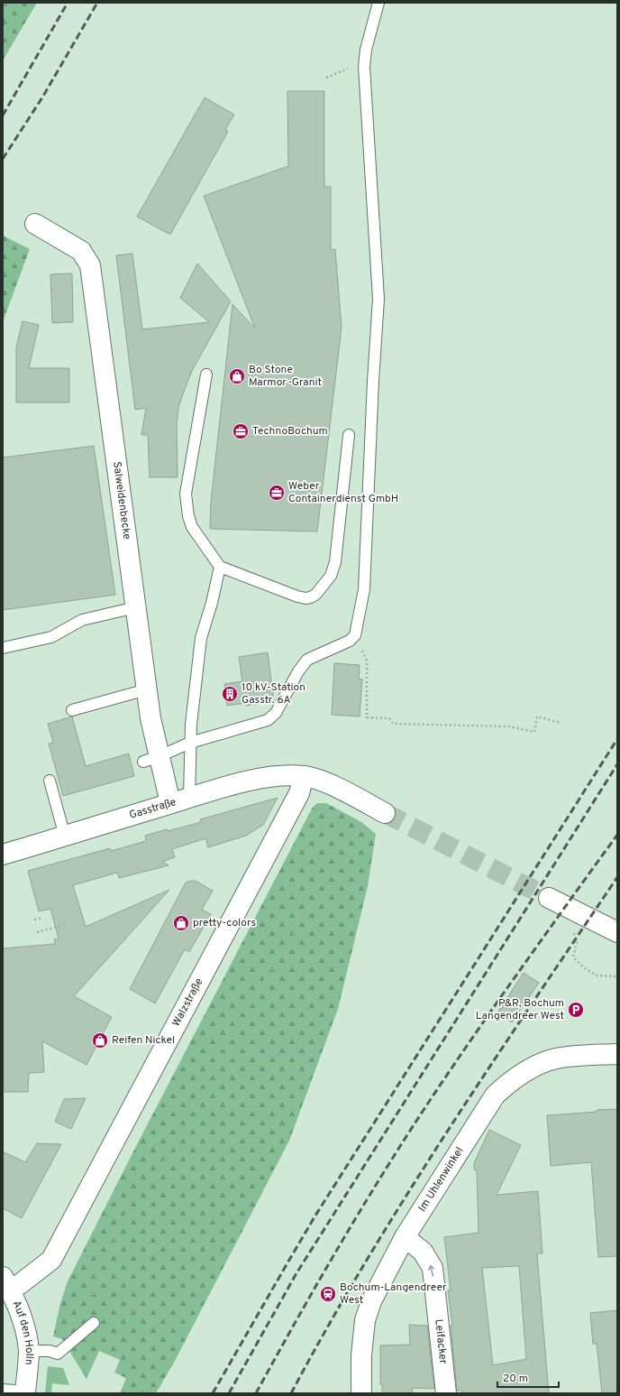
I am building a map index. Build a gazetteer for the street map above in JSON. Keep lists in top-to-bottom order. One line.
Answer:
{"streets":{"street":["Salweidenbecke","Gasstraße","Walzstraße","Im Uhlenwinkel","Auf den Holln","Leifacker"]},"crossings":[["Salweidenbecke","Gasstraße"],["Gasstraße","Walzstraße"],["Walzstraße","Auf den Holln"],["Im Uhlenwinkel","Leifacker"]],"one_way":["Leifacker"],"places":{"shop":["Bo Stone Marmor · Granit","pretty-colors","Reifen Nickel"],"office":["TechnoBochum","Weber Containerdienst GmbH"],"building":["10 kV-Station Gasstr. 6A"],"parking":["P&R, Bochum Langendreer West"],"station":["Bochum-Langendreer West"]},"scale_bar":"20 m"}
